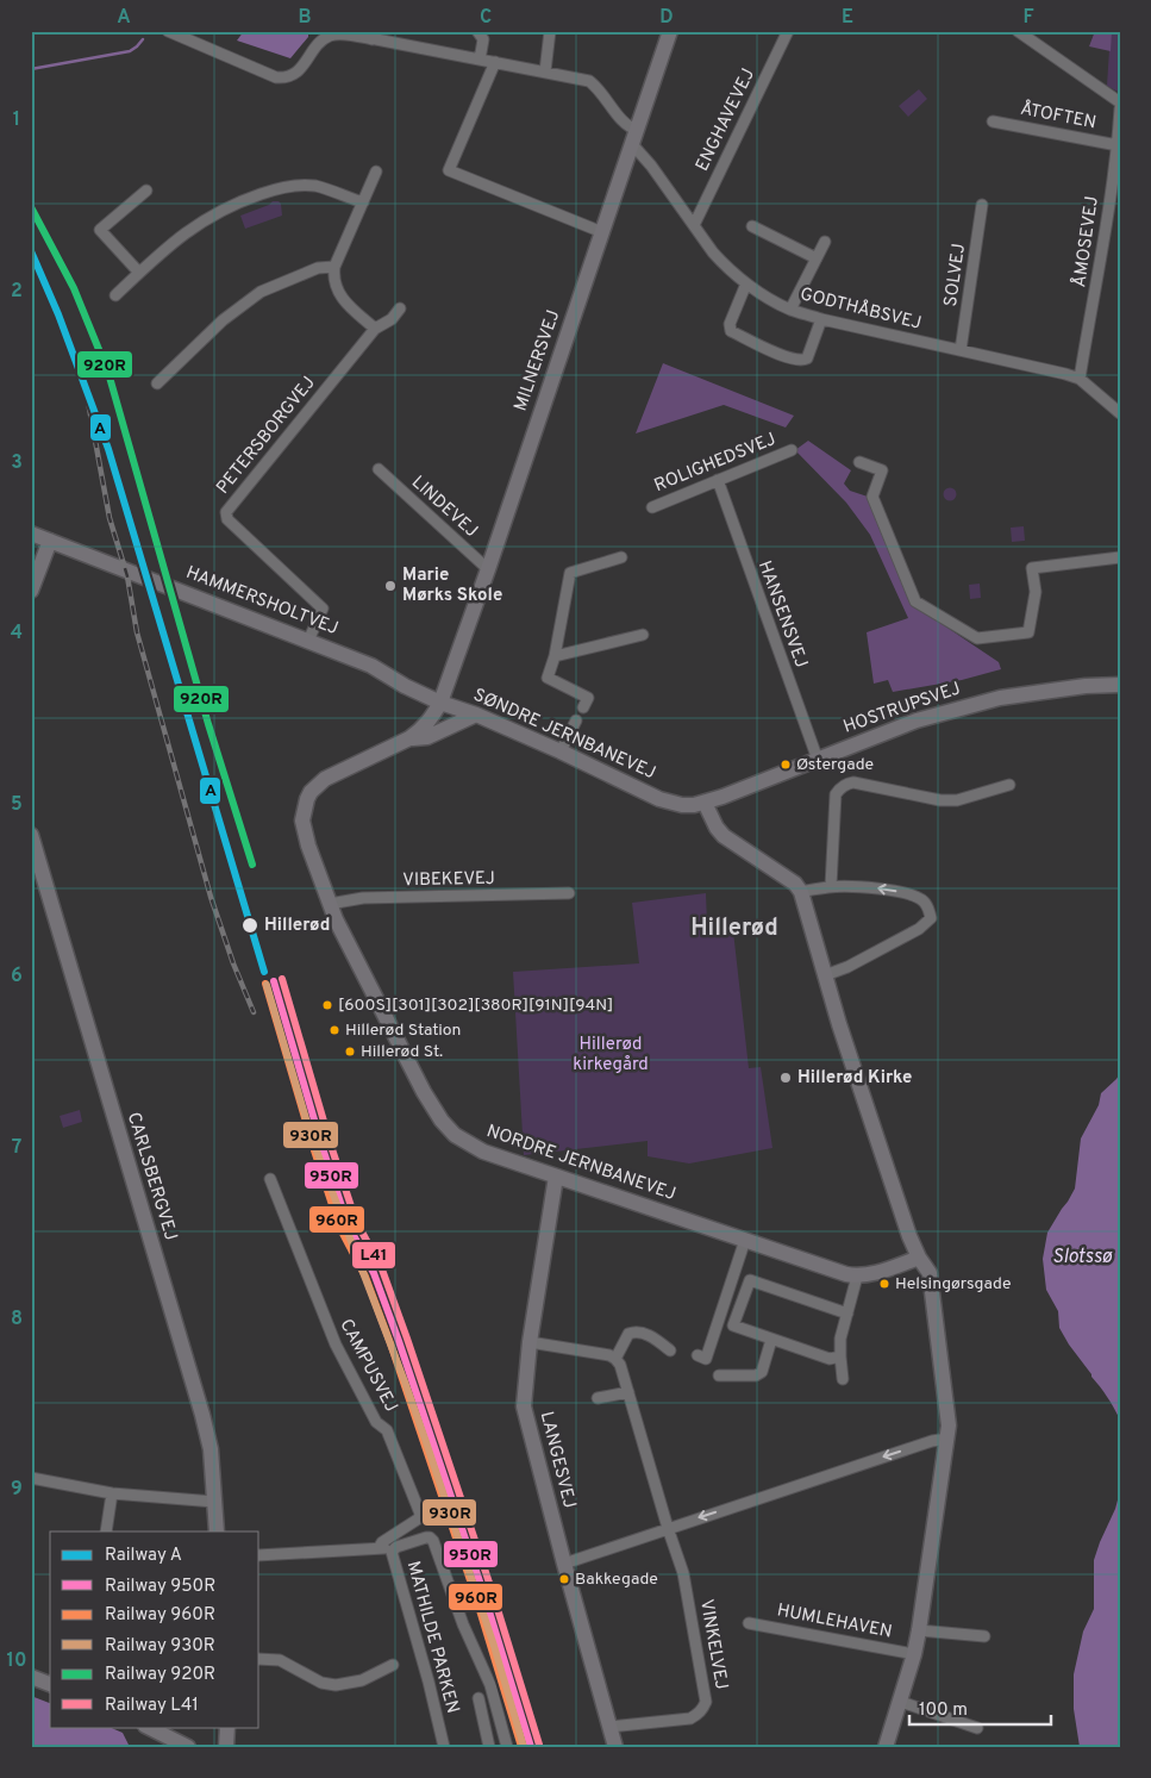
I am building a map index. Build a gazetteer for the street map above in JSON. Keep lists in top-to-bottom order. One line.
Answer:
{"streets":{"street":["ÅTOFTEN","ENGHAVEVEJ","ÅMOSEVEJ","SOLVEJ","GODTHÅBSVEJ","MILNERSVEJ","PETERSBORGVEJ","ROLIGHEDSVEJ","LINDEVEJ","HAMMERSHOLTVEJ","HANSENSVEJ","HOSTRUPSVEJ","SØNDRE JERNBANEVEJ","VIBEKEVEJ","NORDRE JERNBANEVEJ","CARLSBERGVEJ","CAMPUSVEJ","LANGESVEJ","HUMLEHAVEN","MATHILDE PARKEN","VINKELVEJ"]},"crossings":[["ÅTOFTEN","ÅMOSEVEJ"],["ENGHAVEVEJ","GODTHÅBSVEJ"],["ÅMOSEVEJ","GODTHÅBSVEJ"],["SOLVEJ","GODTHÅBSVEJ"],["GODTHÅBSVEJ","MILNERSVEJ"],["MILNERSVEJ","LINDEVEJ"],["MILNERSVEJ","HAMMERSHOLTVEJ"],["MILNERSVEJ","SØNDRE JERNBANEVEJ"],["PETERSBORGVEJ","HAMMERSHOLTVEJ"],["ROLIGHEDSVEJ","HANSENSVEJ"],["HAMMERSHOLTVEJ","SØNDRE JERNBANEVEJ"],["HANSENSVEJ","HOSTRUPSVEJ"],["HOSTRUPSVEJ","SØNDRE JERNBANEVEJ"],["VIBEKEVEJ","NORDRE JERNBANEVEJ"],["NORDRE JERNBANEVEJ","LANGESVEJ"],["LANGESVEJ","VINKELVEJ"]],"districts":["Hillerød"],"water":["Slotssø"],"parks":["Hillerød kirkegård"],"places":["Marie Mørks Skole","Østergade","Hillerød","[600S][301][302][380R][91N][94N]","Hillerød Station","Hillerød St.","Hillerød Kirke","Helsingørsgade","Bakkegade"],"lines":["rail line 920R","rail line A","rail line L41","rail line 950R","rail line 960R","rail line 930R"],"legend":["Railway A","Railway 950R","Railway 960R","Railway 930R","Railway 920R","Railway L41"],"scale_bar":"100 m","grid":{"columns":["A","B","C","D","E","F"],"rows":["1","2","3","4","5","6","7","8","9","10"]}}
